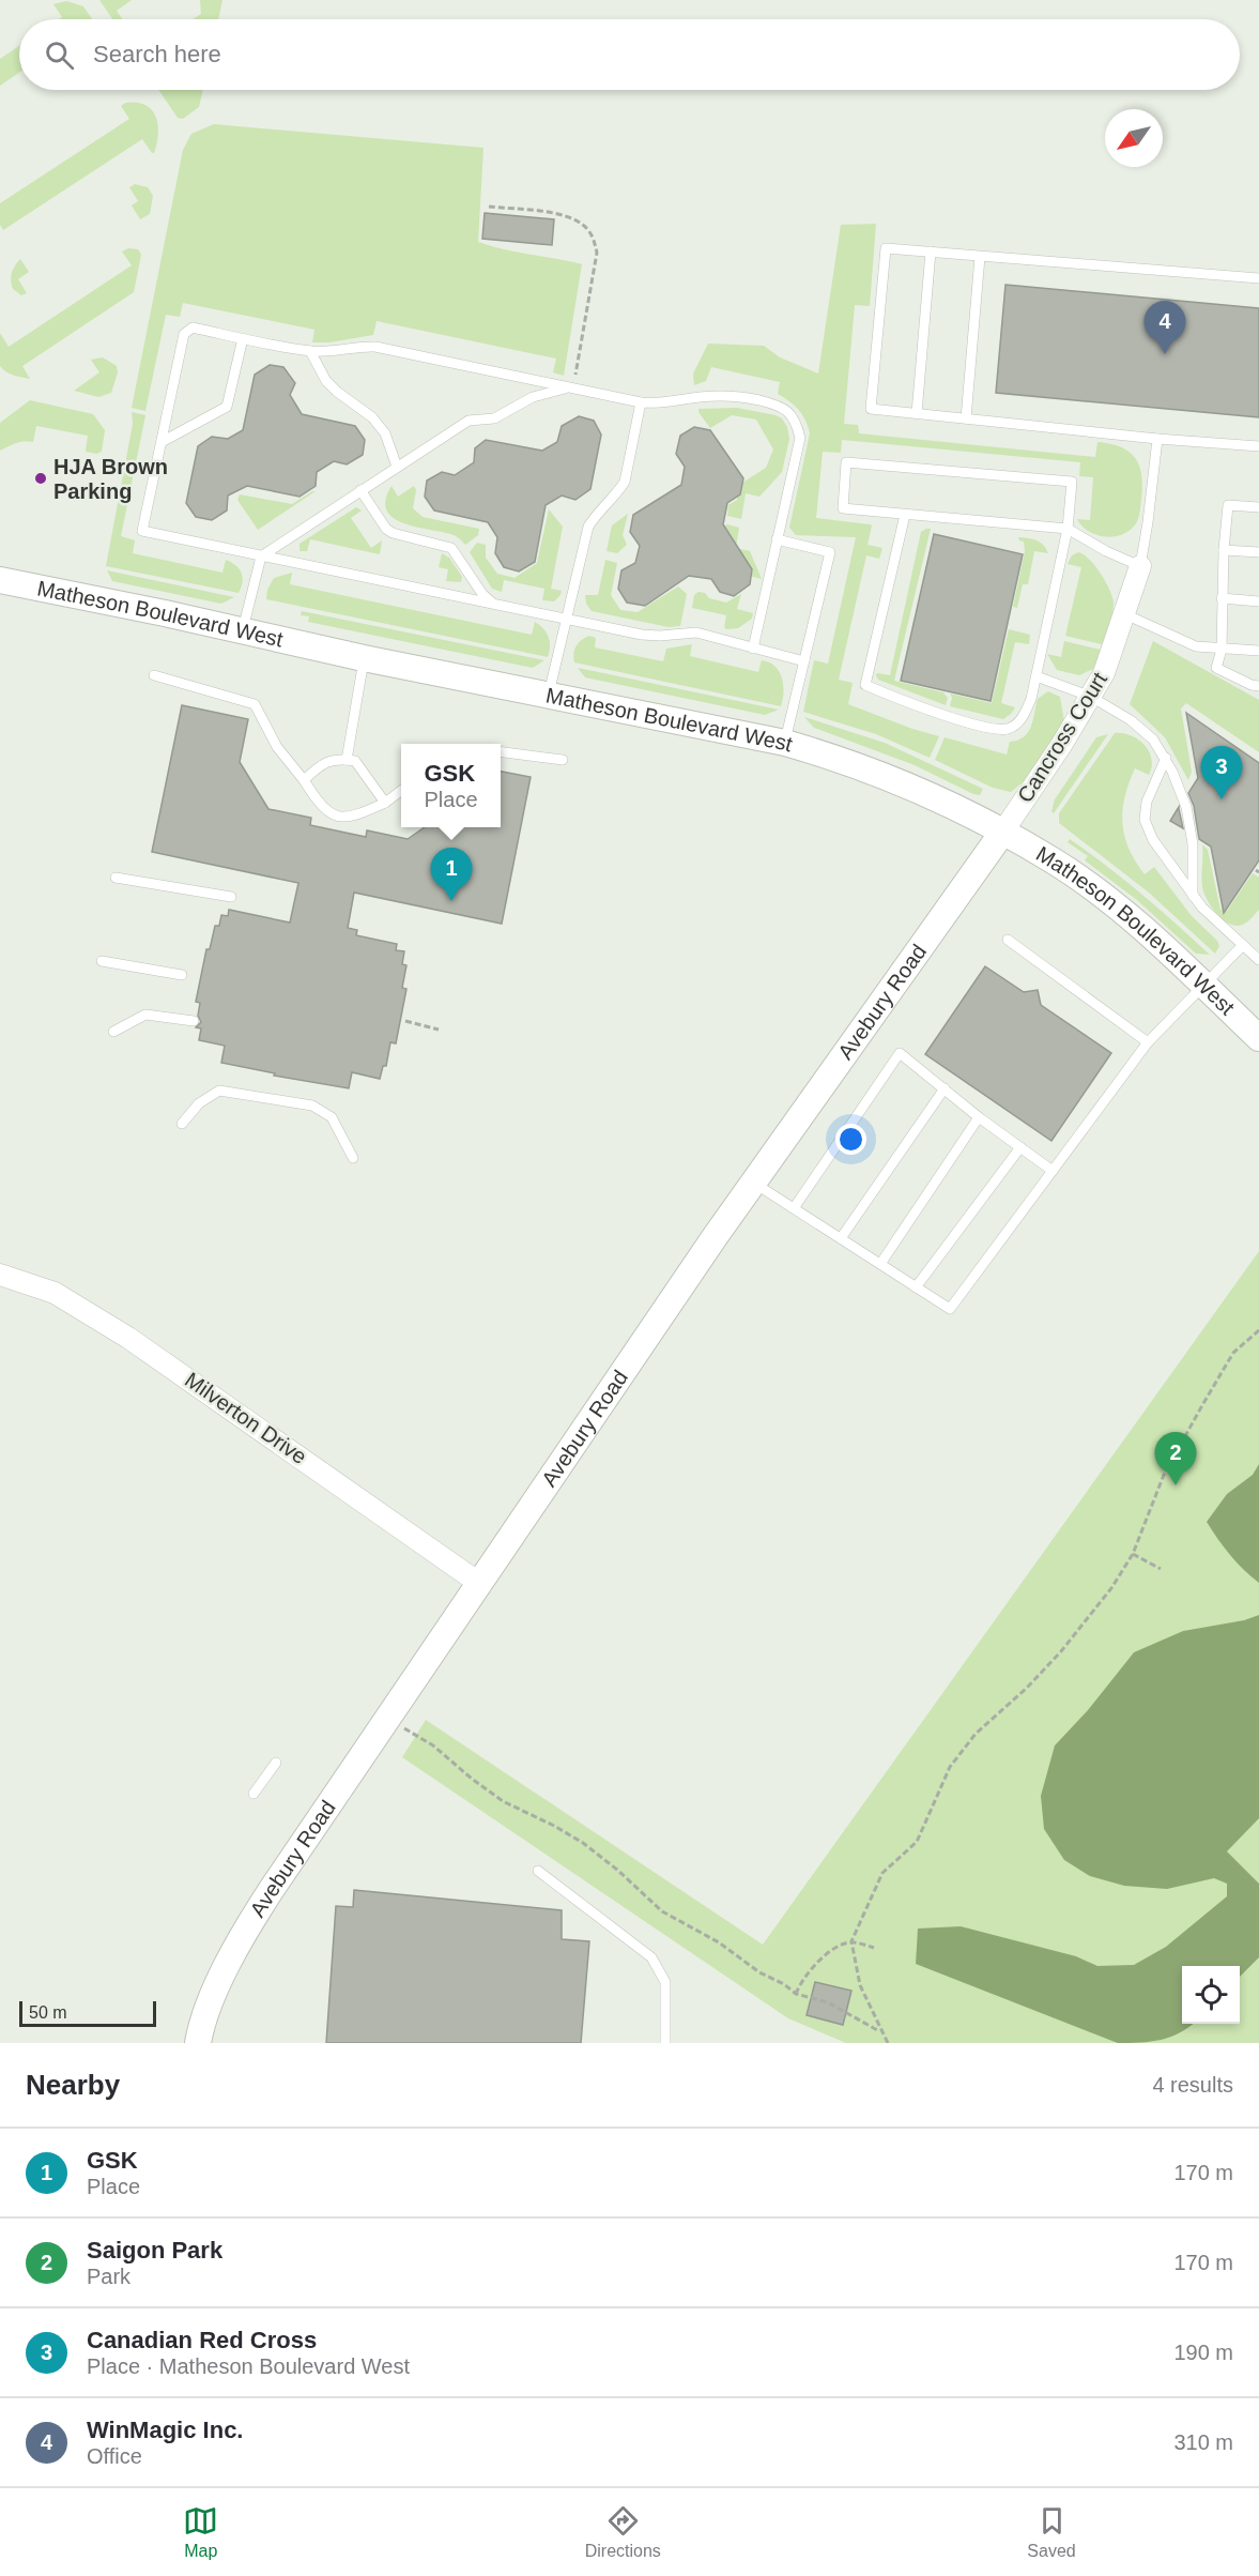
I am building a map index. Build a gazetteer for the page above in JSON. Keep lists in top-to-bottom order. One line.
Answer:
{"streets":{"street":["Matheson Boulevard West","Cancross Court","Avebury Road","Milverton Drive"]},"crossings":[["Matheson Boulevard West","Cancross Court"],["Matheson Boulevard West","Avebury Road"],["Cancross Court","Avebury Road"],["Avebury Road","Milverton Drive"]],"places":["HJA Brown Parking"],"scale_bar":"50 m","north":"bottom left","page":{"search":"Search here","pins":["4","3","1","2"],"popup":["GSK","Place"],"scale":"50 m","heading":["Nearby","4 results"],"list":[{"mark":"1","name":"GSK","note":"Place","value":"170 m"},{"mark":"2","name":"Saigon Park","note":"Park","value":"170 m"},{"mark":"3","name":"Canadian Red Cross","note":"Place · Matheson Boulevard West","value":"190 m"},{"mark":"4","name":"WinMagic Inc.","note":"Office","value":"310 m"}],"nav":["Map","Directions","Saved"]}}
